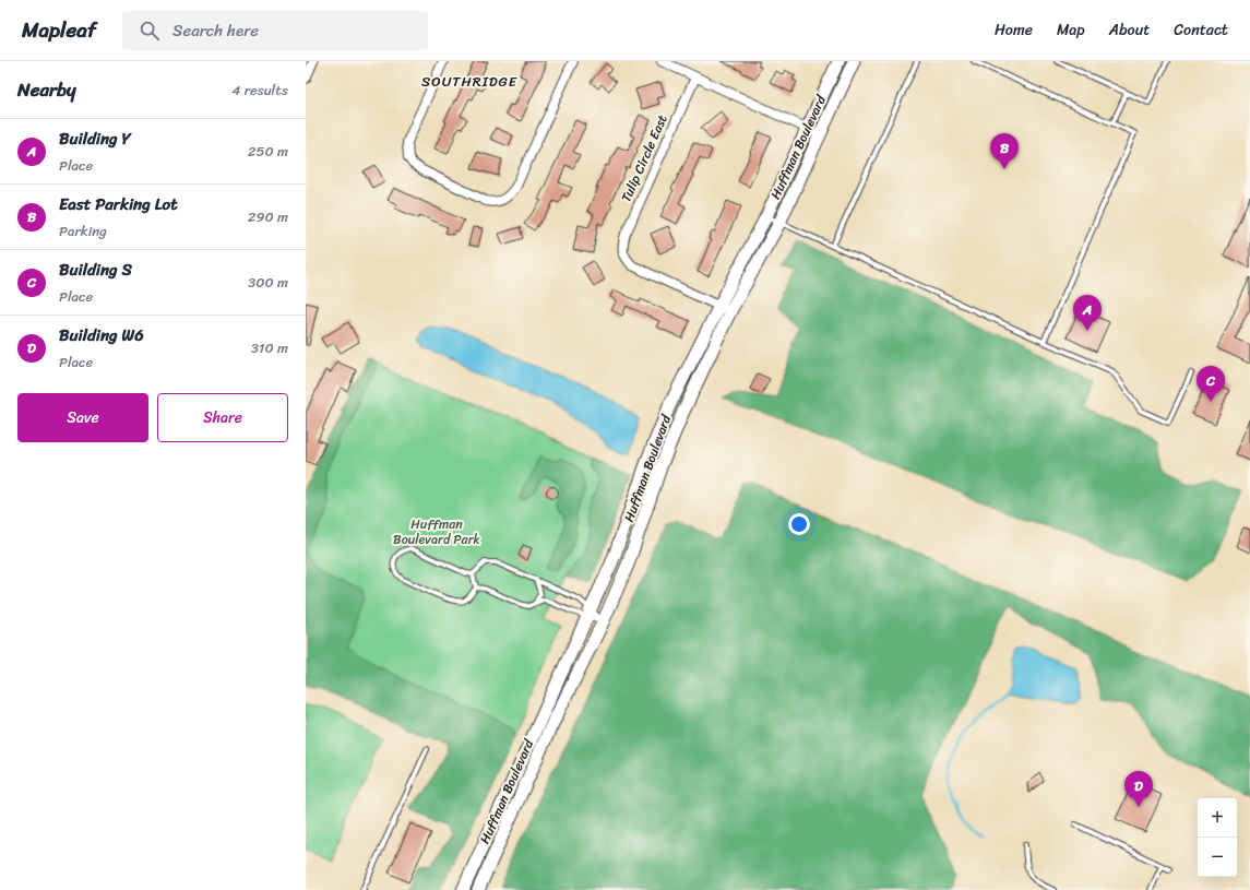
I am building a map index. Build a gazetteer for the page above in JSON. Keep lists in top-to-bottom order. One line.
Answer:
{"streets":{"street":["Huffman Boulevard","Tulip Circle East"]},"crossings":[["Huffman Boulevard","Tulip Circle East"]],"districts":["SOUTHRIDGE"],"parks":["Huffman Boulevard Park"],"page":{"header":"Mapleaf","search":"Search here","nav":["Home","Map","About","Contact"],"heading":["Nearby","4 results"],"list":[{"mark":"A","name":"Building Y","note":"Place","value":"250 m"},{"mark":"B","name":"East Parking Lot","note":"Parking","value":"290 m"},{"mark":"C","name":"Building S","note":"Place","value":"300 m"},{"mark":"D","name":"Building W6","note":"Place","value":"310 m"}],"pins":["B","A","C","D"],"buttons":["Save","Share"],"map_buttons":["+","−"]}}
